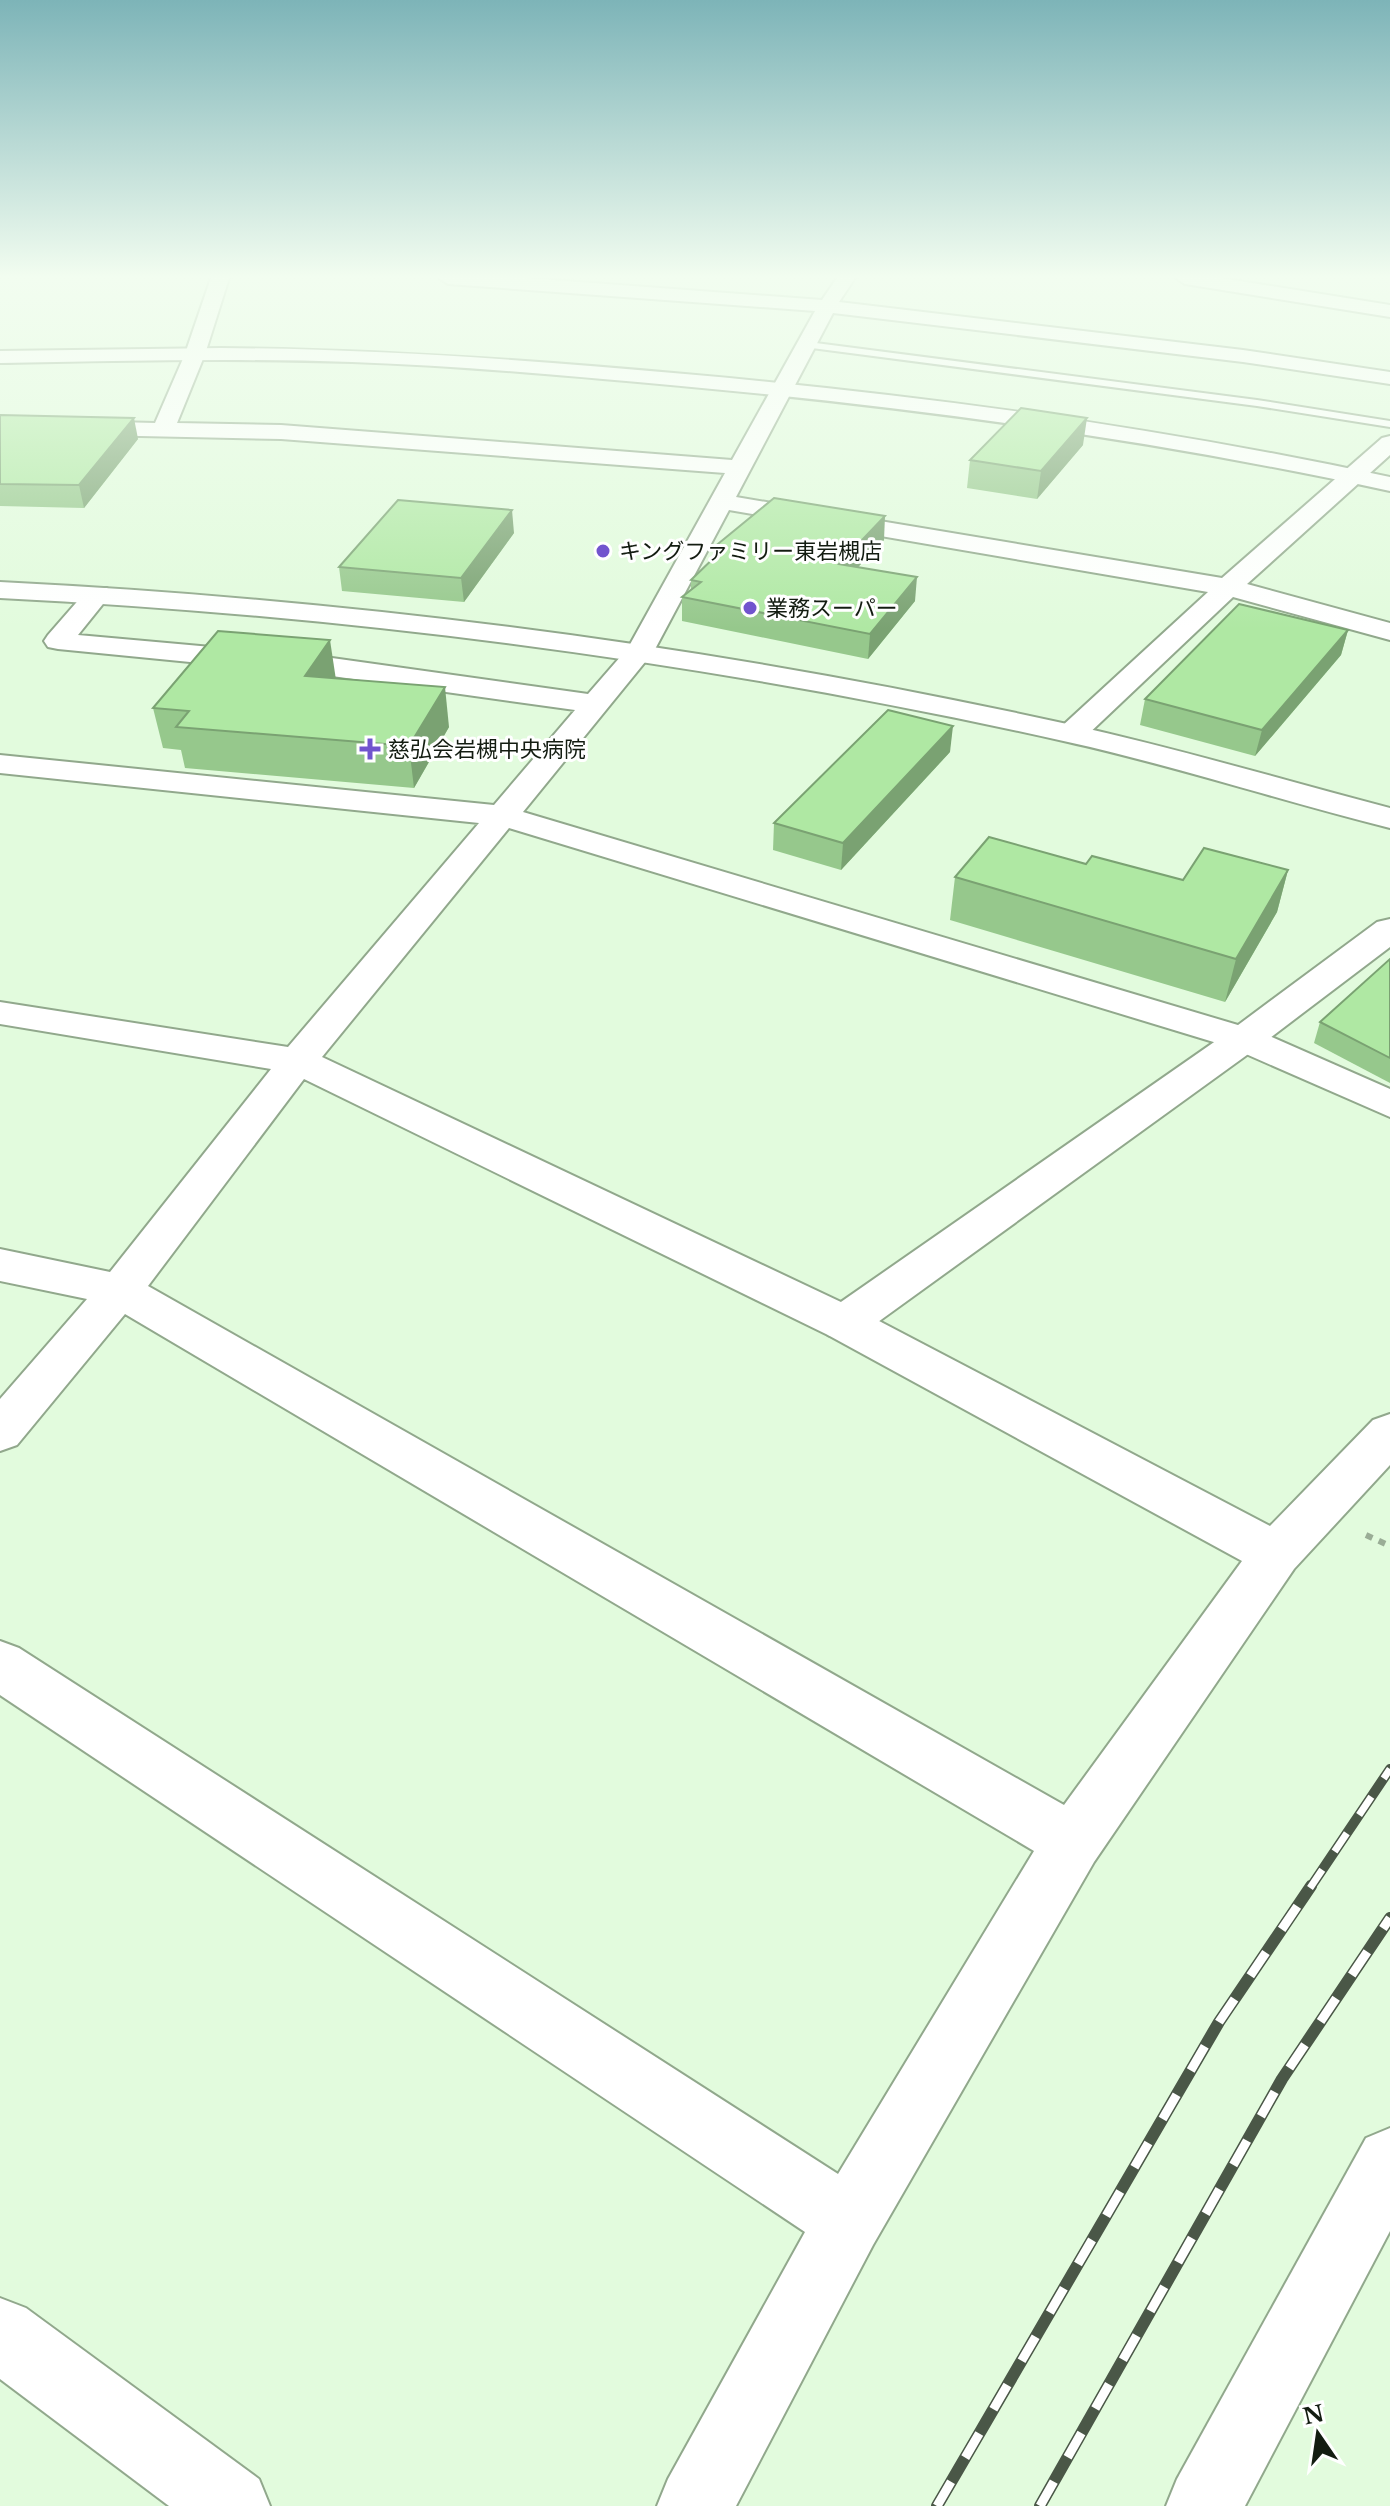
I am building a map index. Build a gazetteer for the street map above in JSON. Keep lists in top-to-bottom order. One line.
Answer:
{"places":{"other":["キングファミリー東岩槻店","業務スーパー"],"health":["慈弘会岩槻中央病院"]},"north":"top"}
